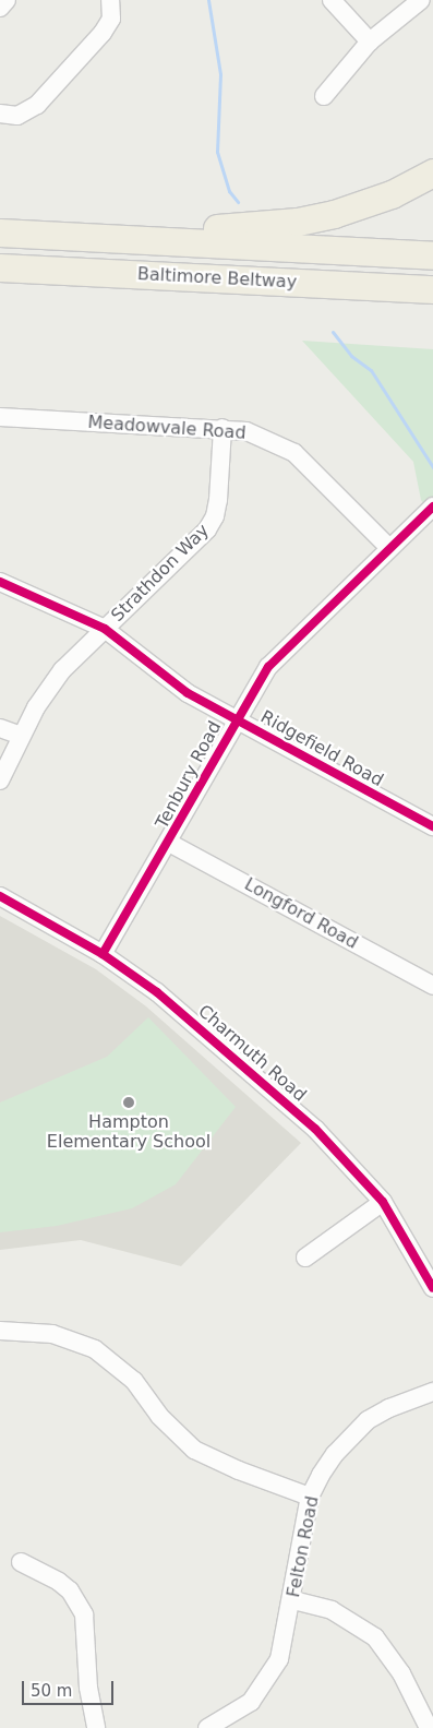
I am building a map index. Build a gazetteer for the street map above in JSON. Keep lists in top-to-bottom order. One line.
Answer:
{"streets":{"highway":["Baltimore Beltway"],"street":["Meadowvale Road","Strathdon Way","Ridgefield Road","Tenbury Road","Longford Road","Charmuth Road","Felton Road"]},"crossings":[["Meadowvale Road","Strathdon Way"],["Meadowvale Road","Tenbury Road"],["Strathdon Way","Ridgefield Road"],["Ridgefield Road","Tenbury Road"],["Tenbury Road","Longford Road"],["Tenbury Road","Charmuth Road"]],"places":["Hampton Elementary School"],"scale_bar":"50 m"}
